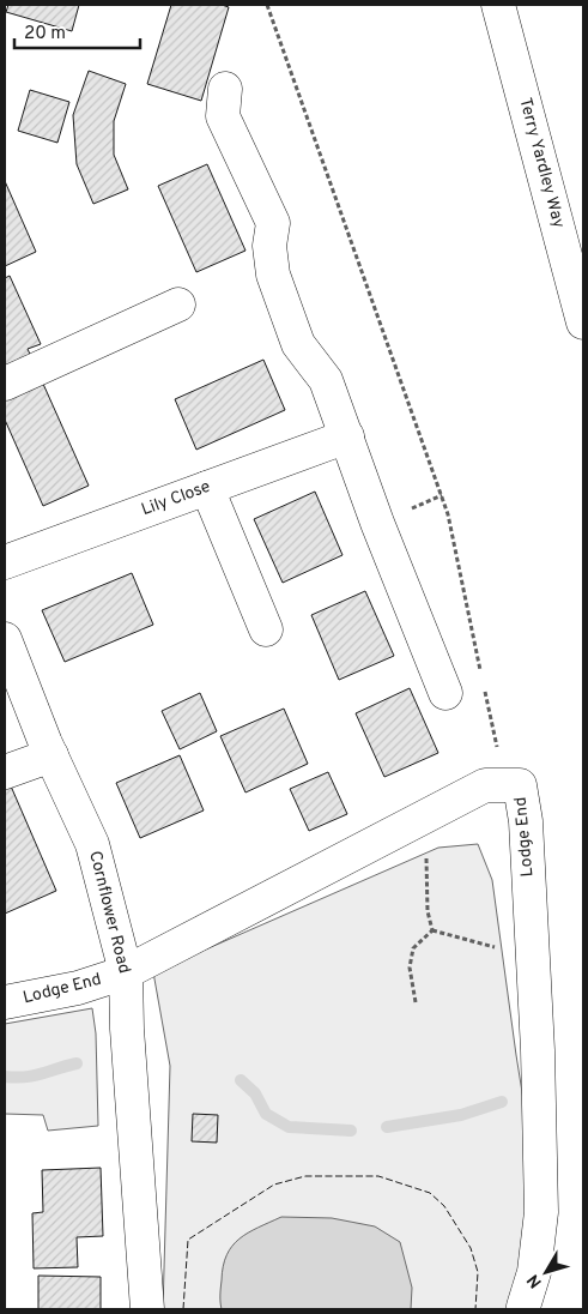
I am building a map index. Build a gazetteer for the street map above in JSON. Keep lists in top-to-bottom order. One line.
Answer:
{"streets":{"street":["Terry Yardley Way","Lily Close","Lodge End","Cornflower Road"]},"crossings":[["Lodge End","Cornflower Road"]],"scale_bar":"20 m","north":"bottom left"}
